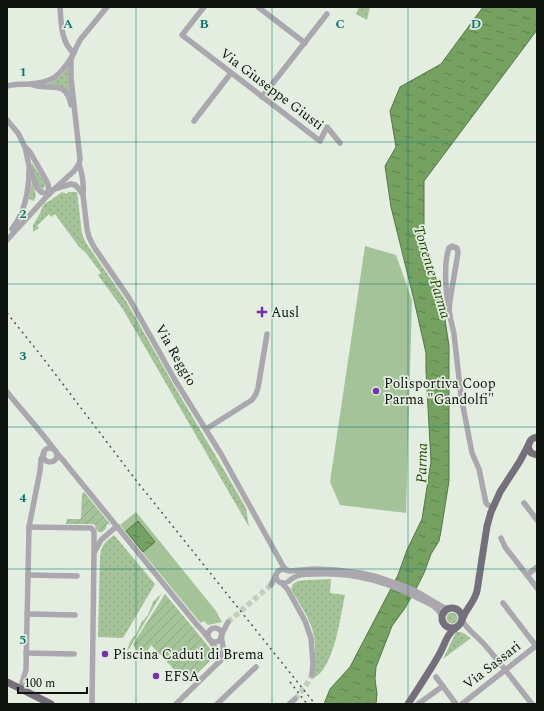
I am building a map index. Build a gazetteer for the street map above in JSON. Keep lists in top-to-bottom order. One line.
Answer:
{"streets":{"street":["Via Giuseppe Giusti","Via Reggio","Via Sassari"]},"water":["Torrente Parma","Parma"],"places":{"health":["Ausl"],"other":["Polisportiva Coop Parma \"Gandolfi\"","Piscina Caduti di Brema","EFSA"]},"scale_bar":"100 m","grid":{"columns":["A","B","C","D"],"rows":["1","2","3","4","5"]}}
